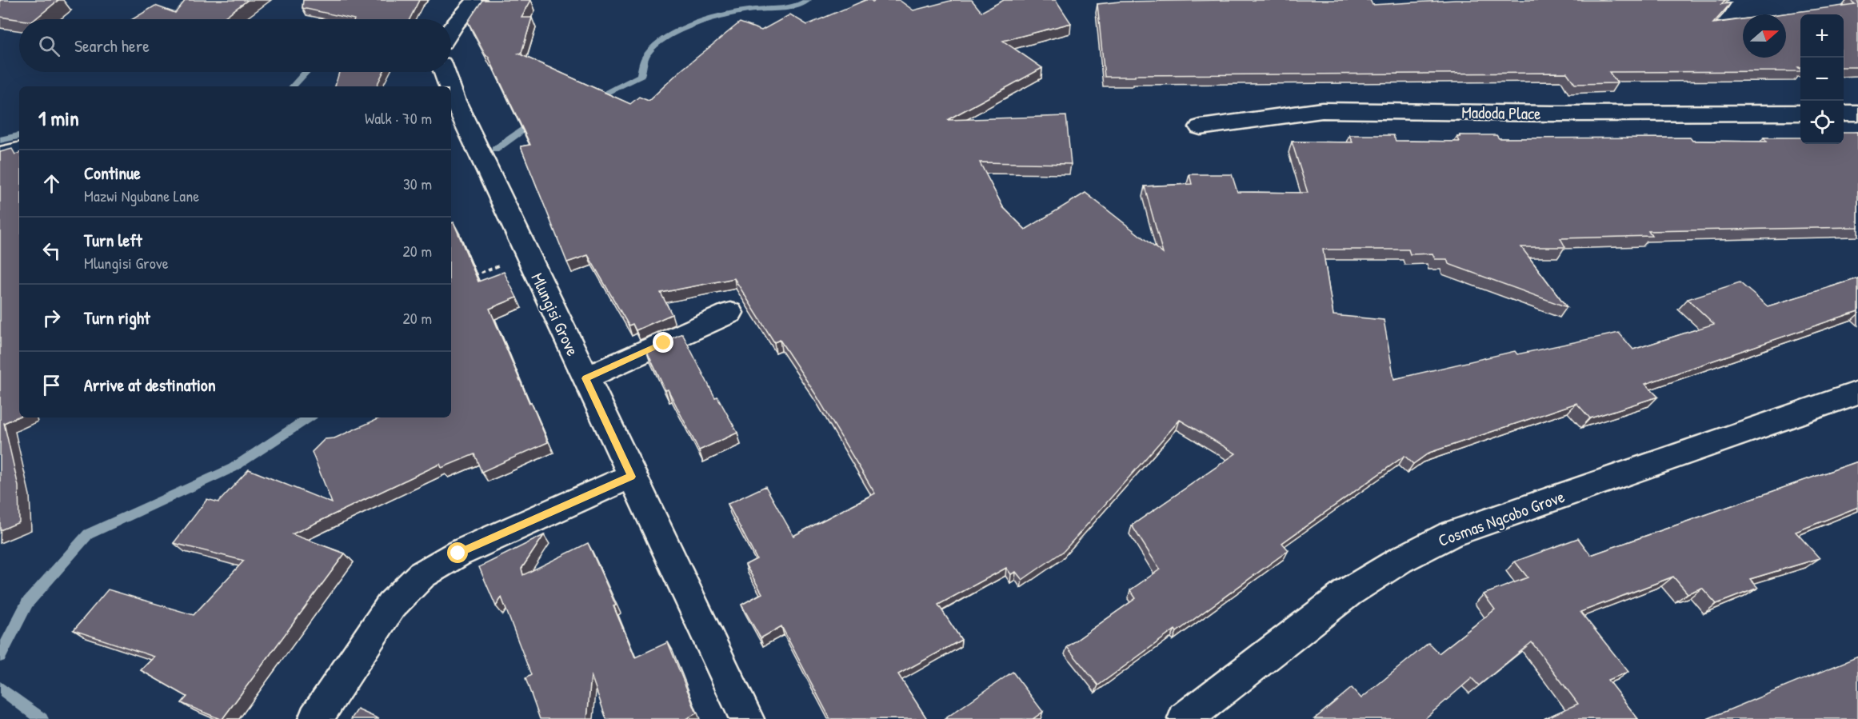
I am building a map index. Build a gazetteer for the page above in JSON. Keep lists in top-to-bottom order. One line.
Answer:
{"streets":{"street":["Madoda Place","Mlungisi Grove","Cosmas Ngcobo Grove"]},"north":"right","page":{"map_buttons":["+","−"],"search":"Search here","heading":["1 min","Walk · 70 m"],"list":[["Continue","Mazwi Ngubane Lane","30 m"],["Turn left","Mlungisi Grove","20 m"],["Turn right","20 m"],"Arrive at destination"]}}
